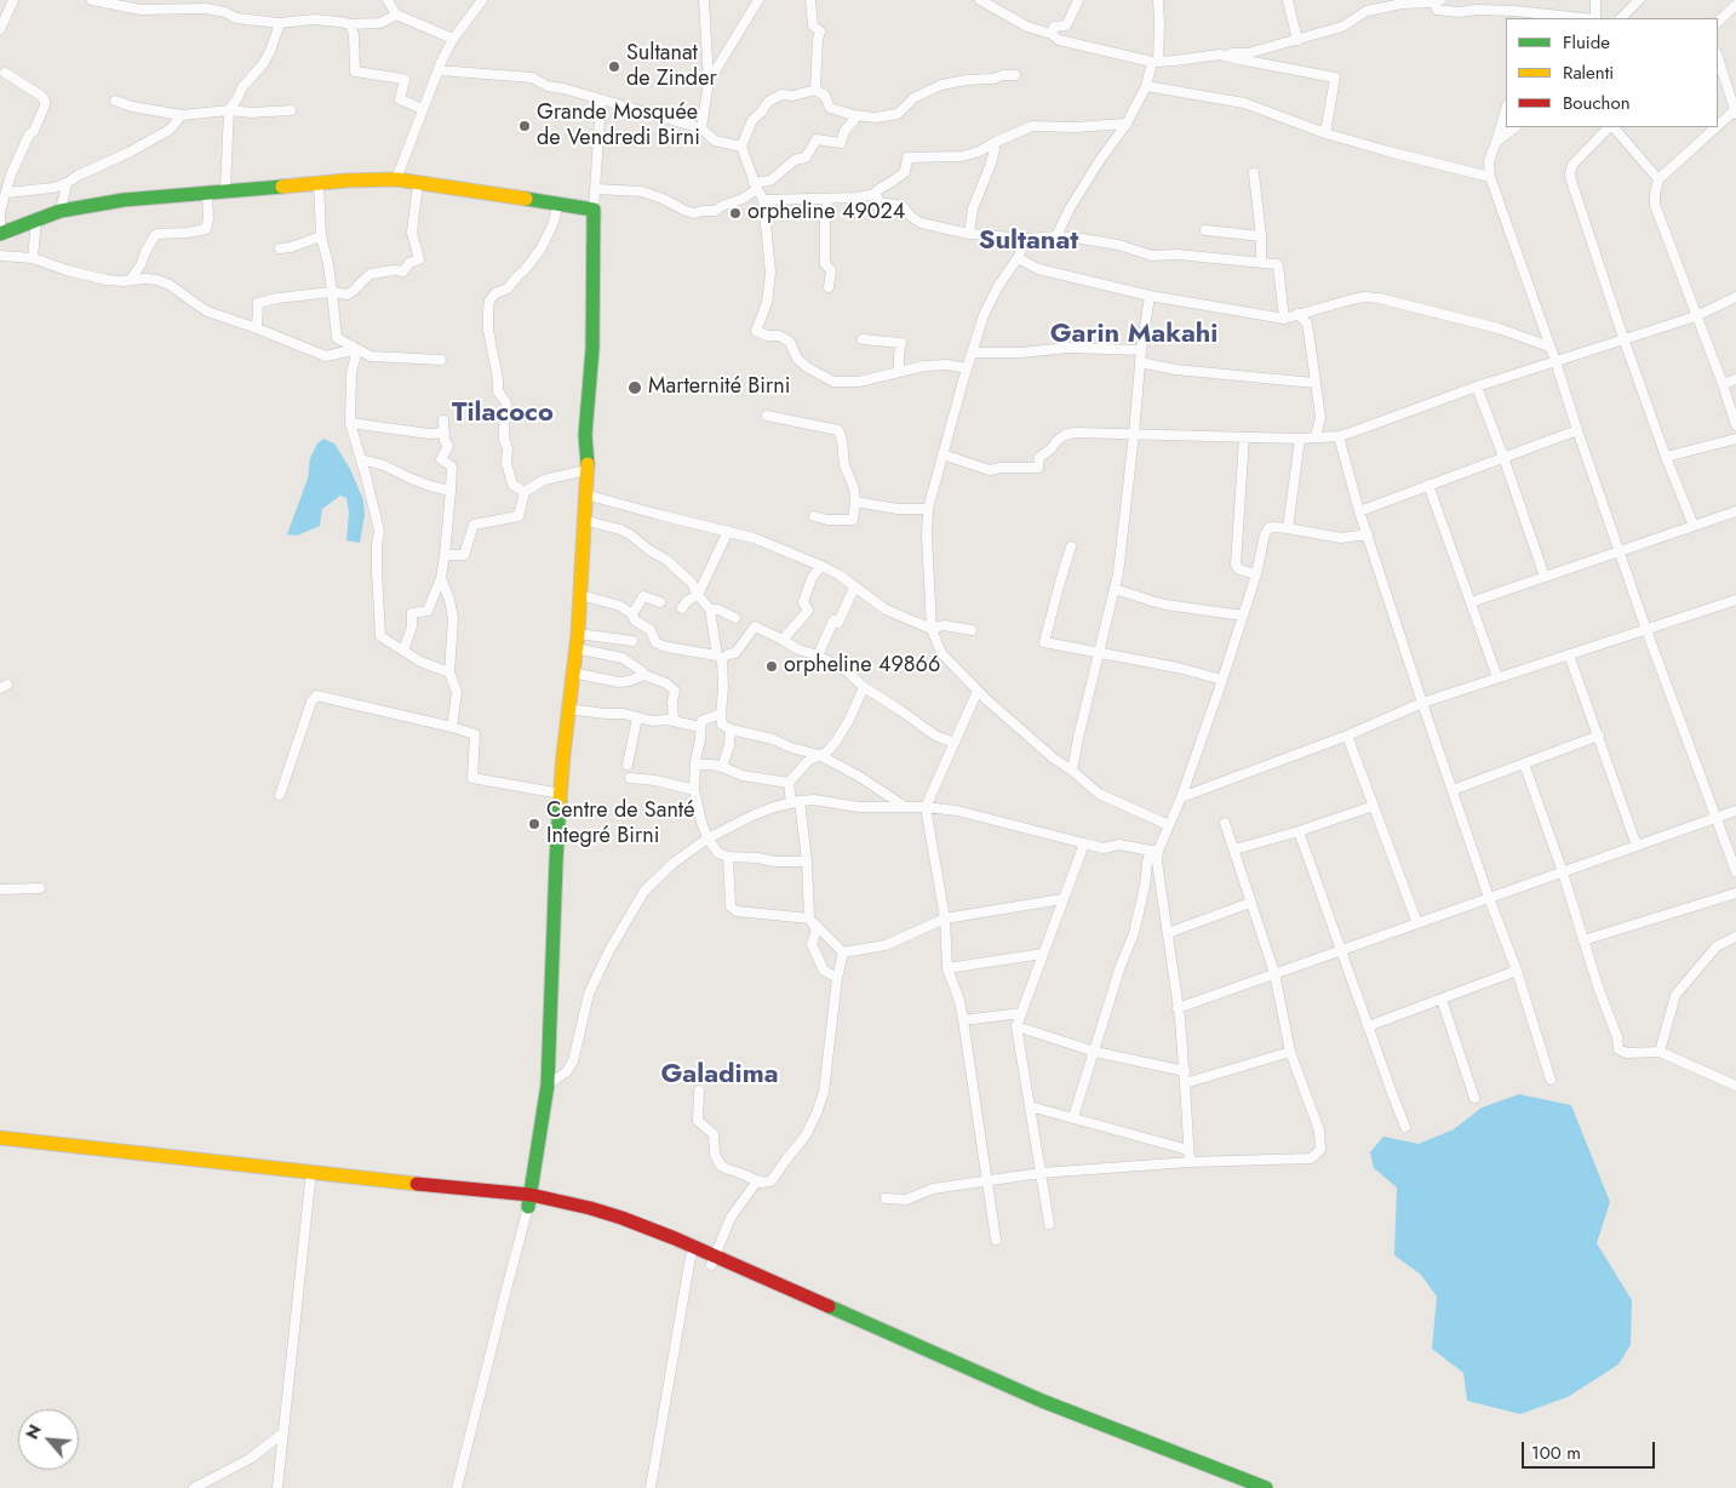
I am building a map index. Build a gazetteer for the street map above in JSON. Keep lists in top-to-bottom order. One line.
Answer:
{"districts":["Sultanat","Garin Makahi","Tilacoco","Galadima"],"places":["Sultanat de Zinder","Grande Mosquée de Vendredi Birni","orpheline 49024","Marternité Birni","orpheline 49866","Centre de Santé Integré Birni"],"legend":["Fluide","Ralenti","Bouchon"],"scale_bar":"100 m","north":"top left"}
